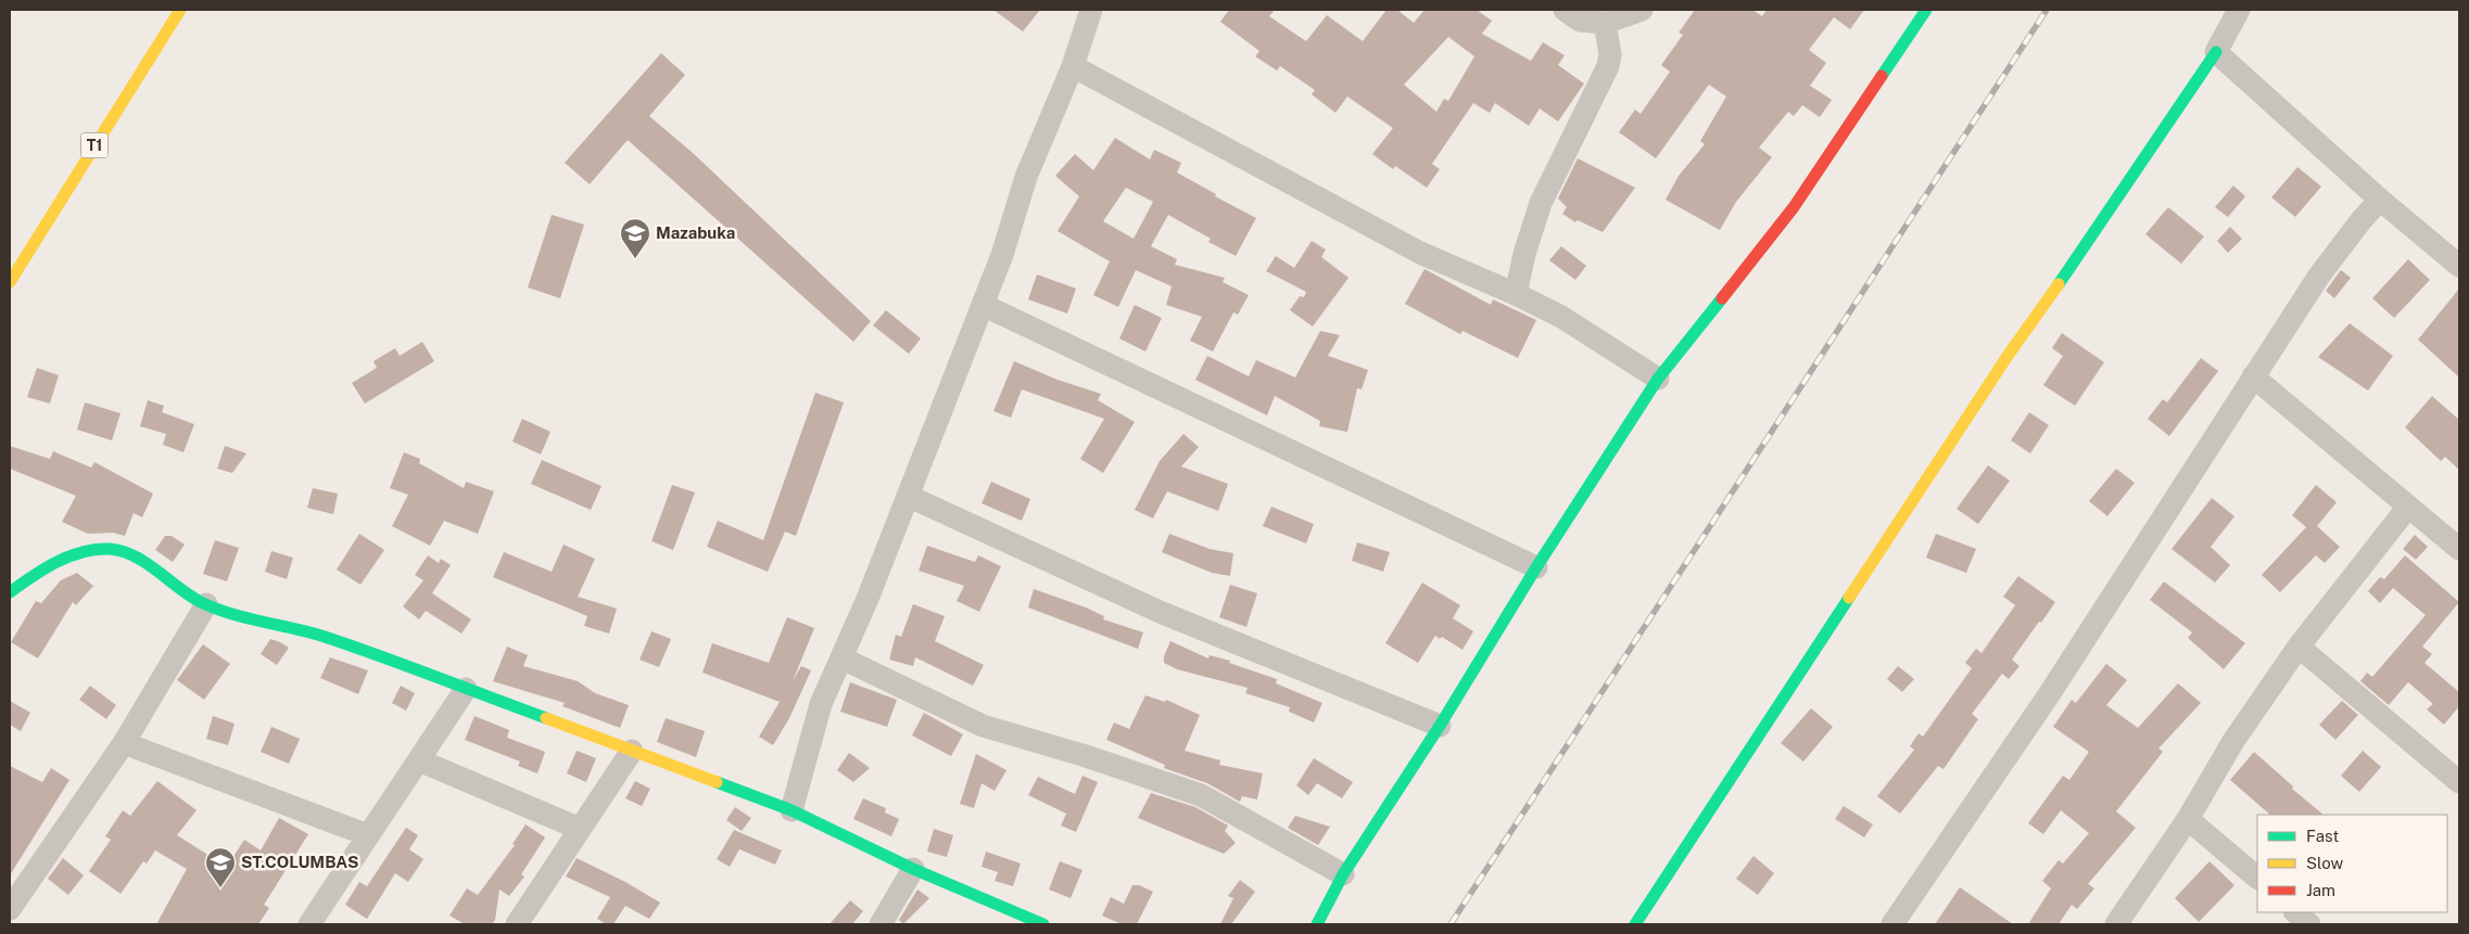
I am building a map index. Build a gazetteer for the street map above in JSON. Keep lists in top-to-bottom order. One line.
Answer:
{"streets":{"main road":["T1"]},"places":{"school or university":["Mazabuka","ST.COLUMBAS"]},"legend":["Fast","Slow","Jam"]}
